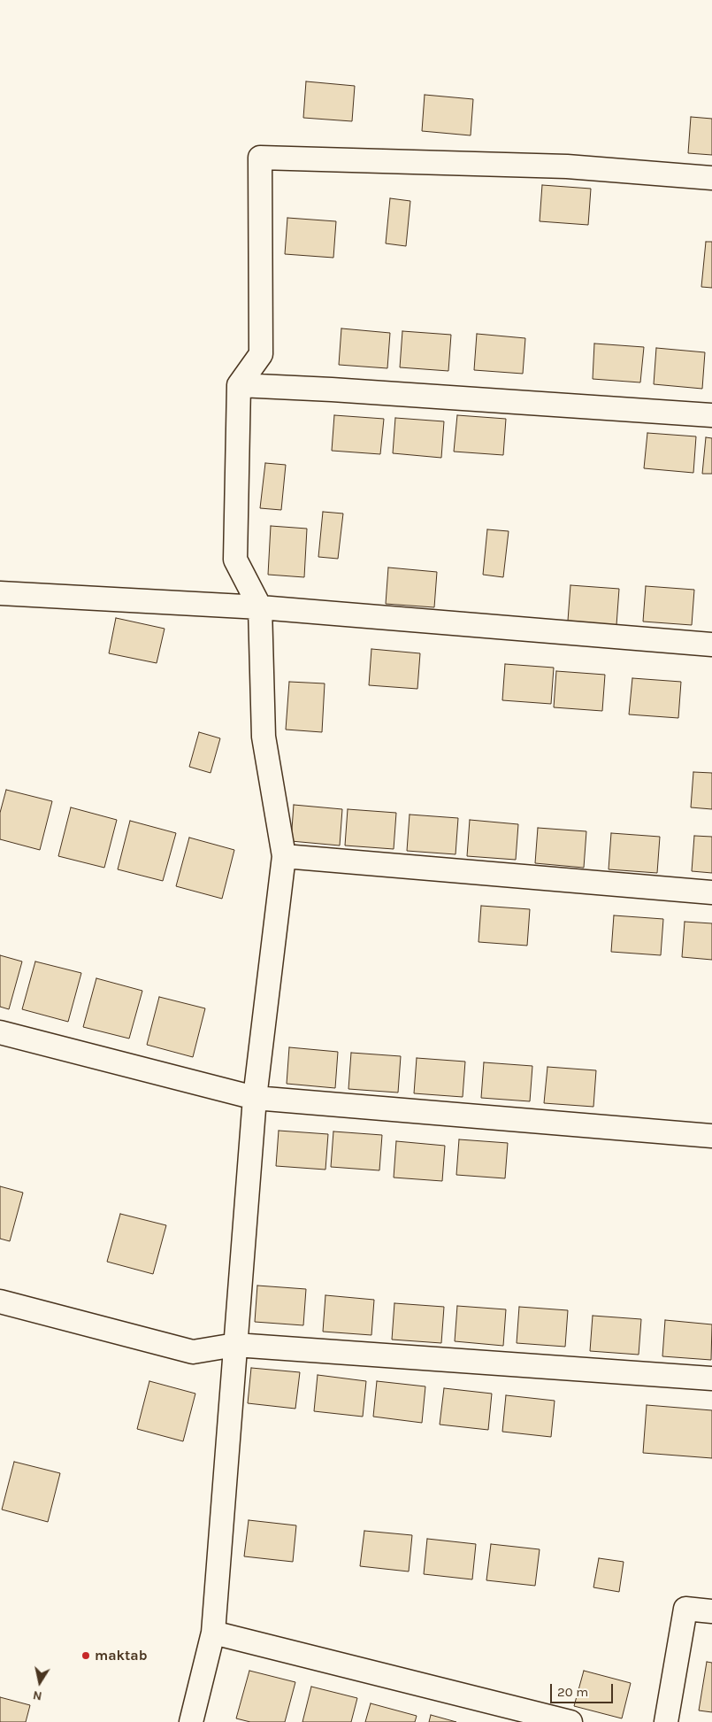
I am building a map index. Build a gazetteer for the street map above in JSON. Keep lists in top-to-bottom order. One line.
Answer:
{"places":["maktab"],"scale_bar":"20 m","north":"bottom"}
